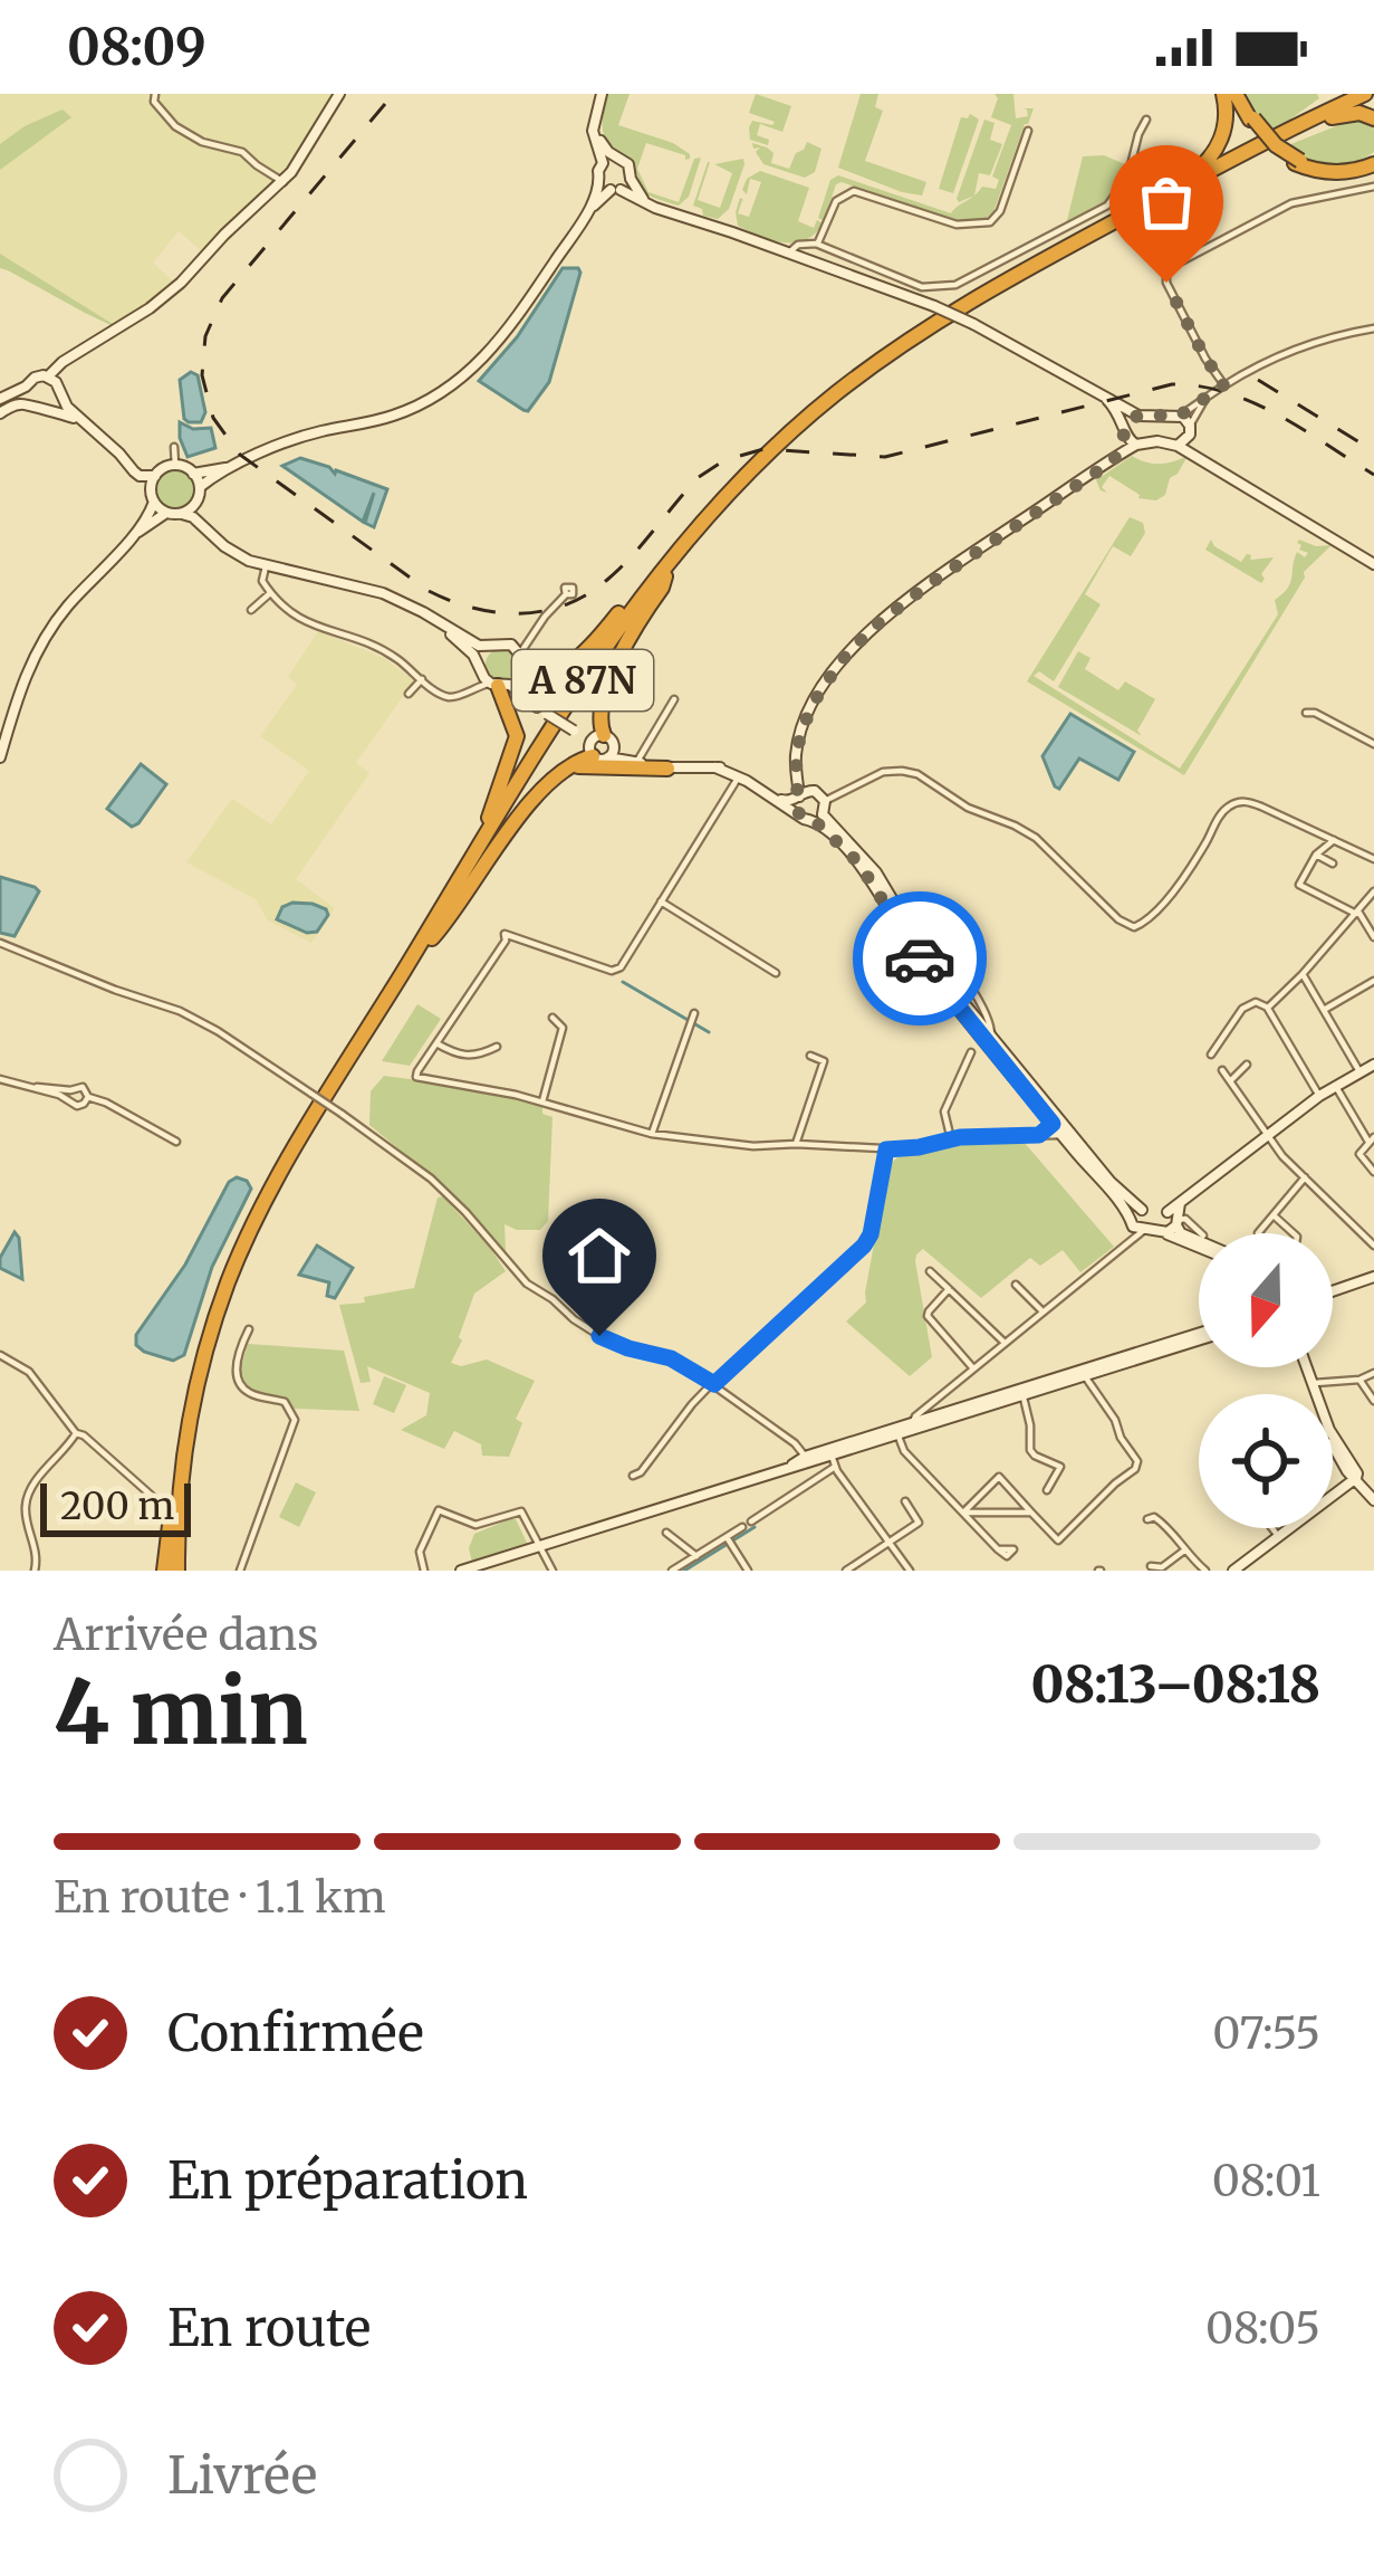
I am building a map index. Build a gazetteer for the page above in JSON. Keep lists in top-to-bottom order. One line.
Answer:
{"streets":{"highway":["A 87N"]},"scale_bar":"200 m","north":"bottom","page":{"status":"08:09","scale":"200 m","heading":["4 min","Arrivée dans","08:13–08:18"],"bar":"En route · 1.1 km","list":[["Confirmée","07:55"],["En préparation","08:01"],["En route","08:05"],"Livrée"]}}
